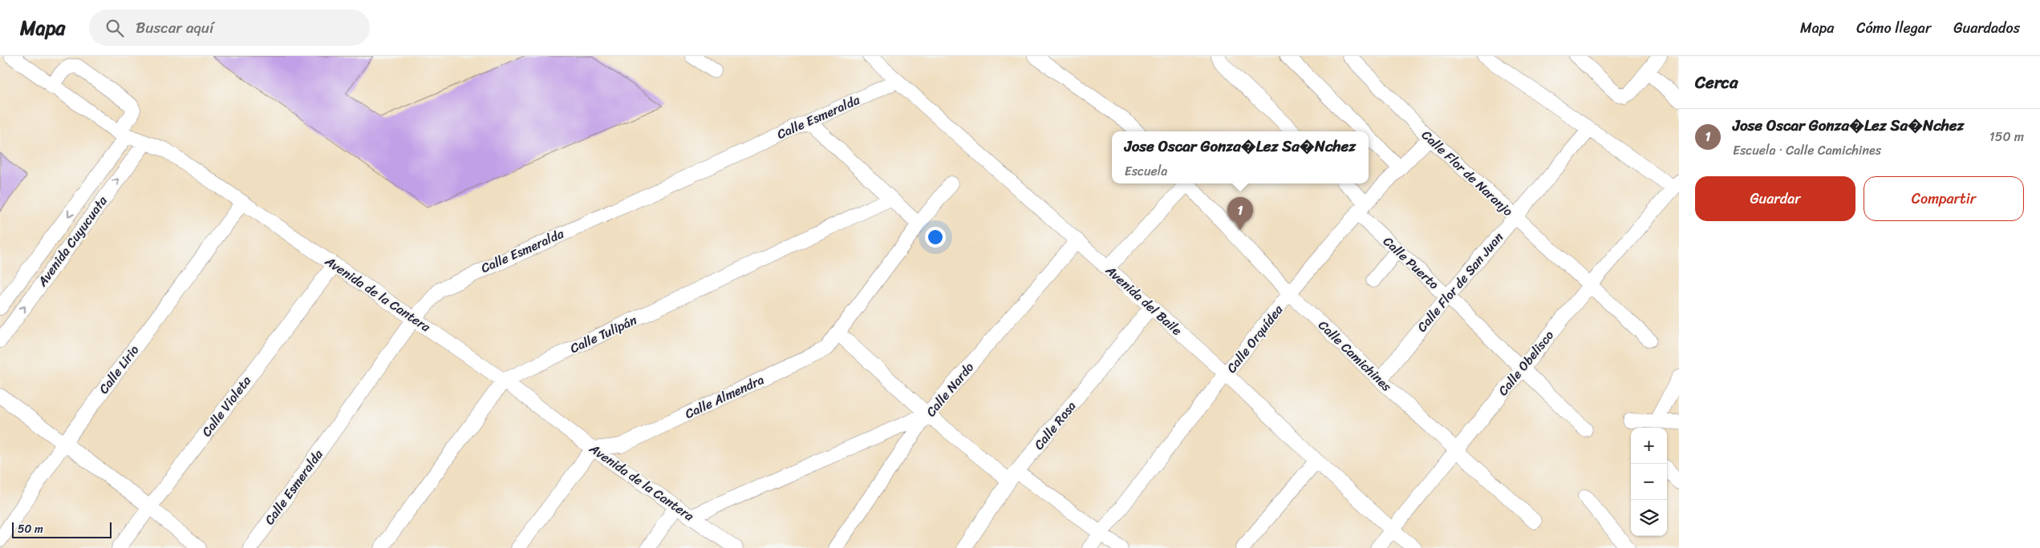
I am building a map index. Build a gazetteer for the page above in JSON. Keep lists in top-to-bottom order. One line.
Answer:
{"streets":{"street":["Calle Esmeralda","Calle Flor de Naranjo","Avenida Cuyucuata","Calle Puerto","Calle Flor de San Juan","Avenida de la Cantera","Avenida del Baile","Calle Tulipán","Calle Orquídea","Calle Camichines","Calle Obelisco","Calle Lirio","Calle Nardo","Calle Almendra","Calle Violeta","Calle Rosa"]},"crossings":[["Calle Esmeralda","Avenida de la Cantera"],["Calle Esmeralda","Avenida del Baile"],["Calle Flor de Naranjo","Calle Flor de San Juan"],["Calle Flor de Naranjo","Calle Orquídea"],["Calle Flor de Naranjo","Calle Obelisco"],["Avenida Cuyucuata","Avenida de la Cantera"],["Calle Puerto","Calle Flor de San Juan"],["Calle Puerto","Calle Orquídea"],["Calle Puerto","Calle Obelisco"],["Calle Flor de San Juan","Calle Camichines"],["Avenida de la Cantera","Calle Tulipán"],["Avenida de la Cantera","Calle Lirio"],["Avenida de la Cantera","Calle Almendra"],["Avenida de la Cantera","Calle Violeta"],["Avenida del Baile","Calle Orquídea"],["Avenida del Baile","Calle Obelisco"],["Avenida del Baile","Calle Nardo"],["Avenida del Baile","Calle Rosa"],["Calle Orquídea","Calle Camichines"],["Calle Camichines","Calle Obelisco"]],"scale_bar":"50 m","page":{"header":"Mapa","search":"Buscar aquí","nav":["Mapa","Cómo llegar","Guardados"],"heading":"Cerca","list":[{"mark":"1","name":"Jose Oscar Gonza�Lez Sa�Nchez","note":"Escuela · Calle Camichines","value":"150 m"}],"popup":["Jose Oscar Gonza�Lez Sa�Nchez","Escuela"],"buttons":["Guardar","Compartir"],"pins":"1","map_buttons":["+","−"],"scale":"50 m"}}
